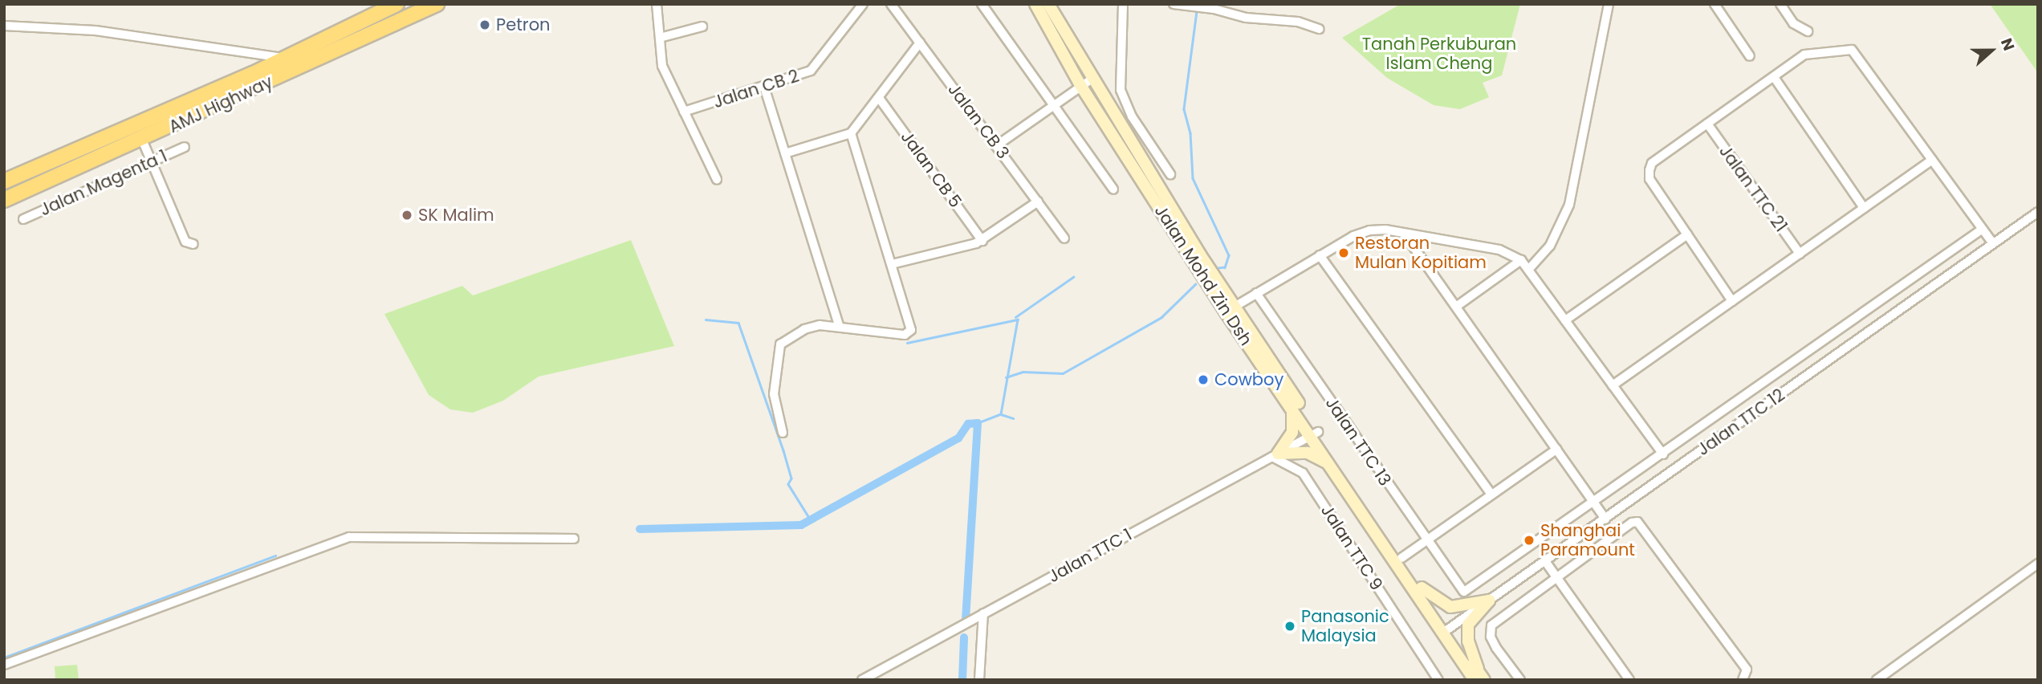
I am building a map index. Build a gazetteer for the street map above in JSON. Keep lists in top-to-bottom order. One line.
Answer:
{"streets":{"highway":["AMJ Highway"],"main road":["Jalan Mohd Zin Dsh"],"street":["Jalan CB 2","Jalan CB 3","Jalan CB 5","Jalan Magenta 1","Jalan TTC 21","Jalan TTC 12","Jalan TTC 13","Jalan TTC 9","Jalan TTC 1"]},"crossings":[["Jalan Mohd Zin Dsh","Jalan TTC 12"],["Jalan Mohd Zin Dsh","Jalan TTC 1"],["Jalan TTC 9","Jalan TTC 1"]],"parks":["Tanah Perkuburan Islam Cheng"],"places":["Petron","SK Malim","Restoran Mulan Kopitiam","Cowboy","Shanghai Paramount","Panasonic Malaysia"],"north":"right"}
